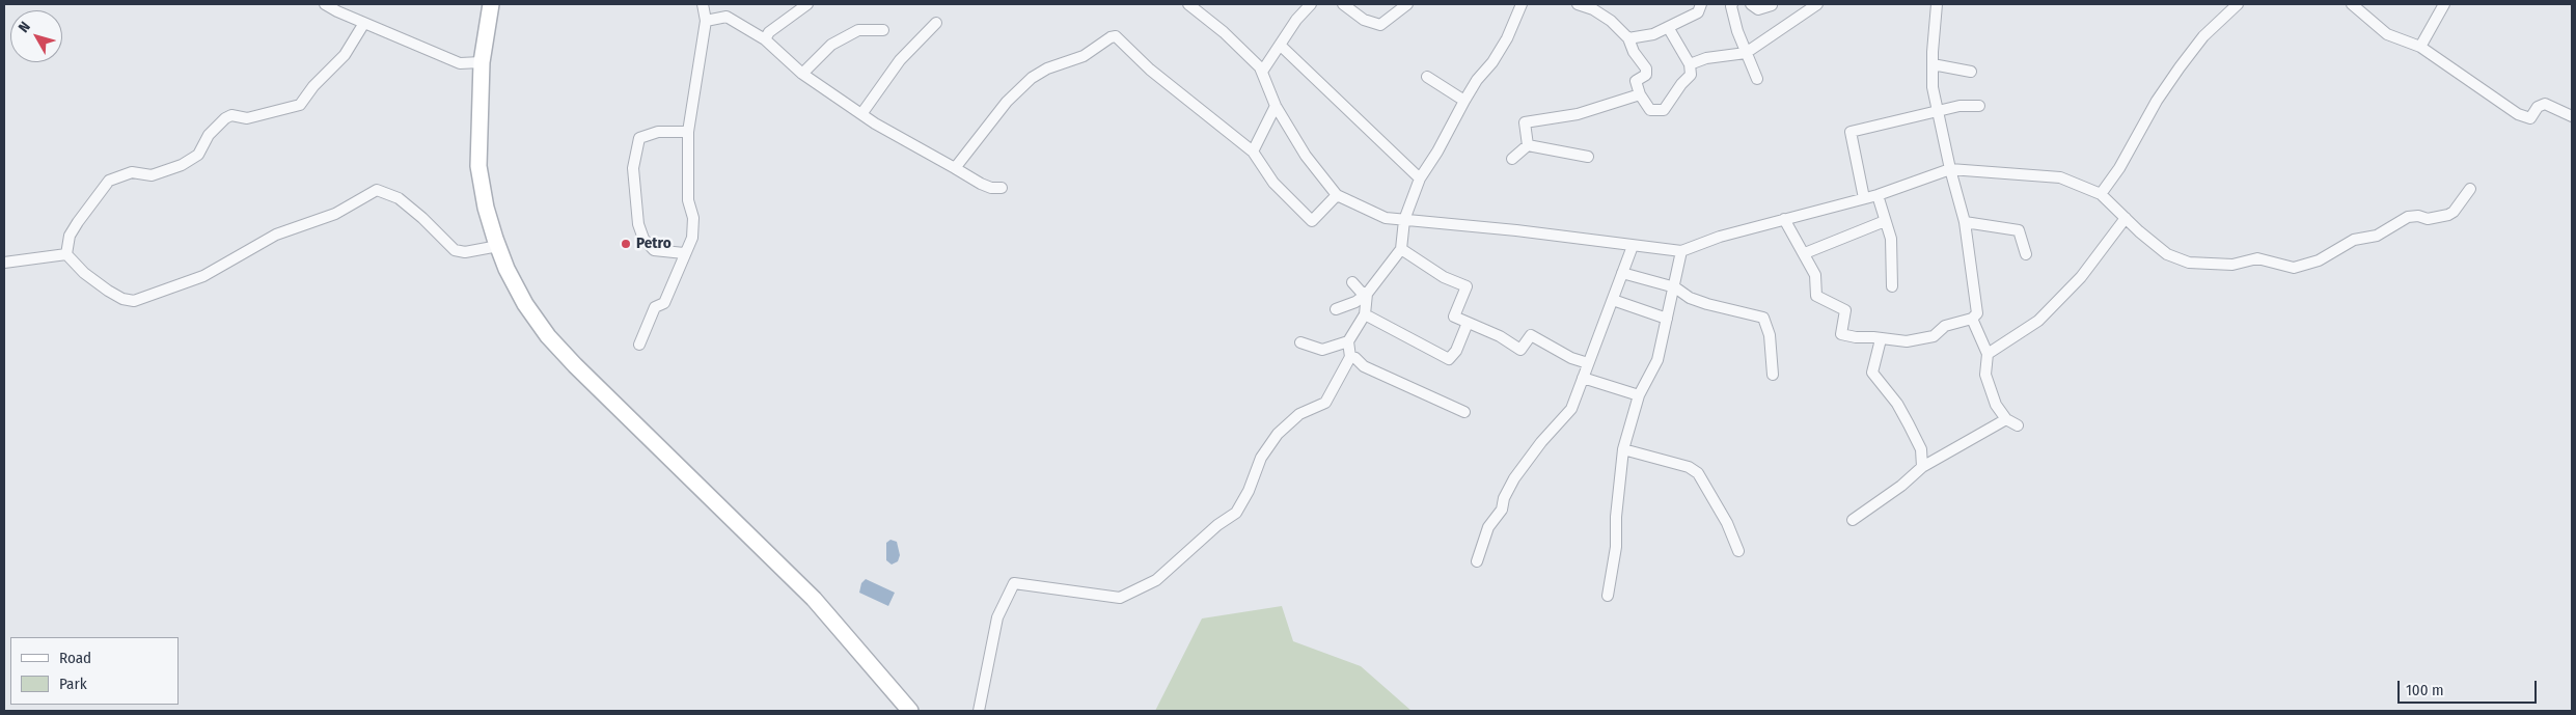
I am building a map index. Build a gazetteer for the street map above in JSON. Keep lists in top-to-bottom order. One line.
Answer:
{"places":["Petro"],"legend":["Road","Park"],"scale_bar":"100 m","north":"top left"}
